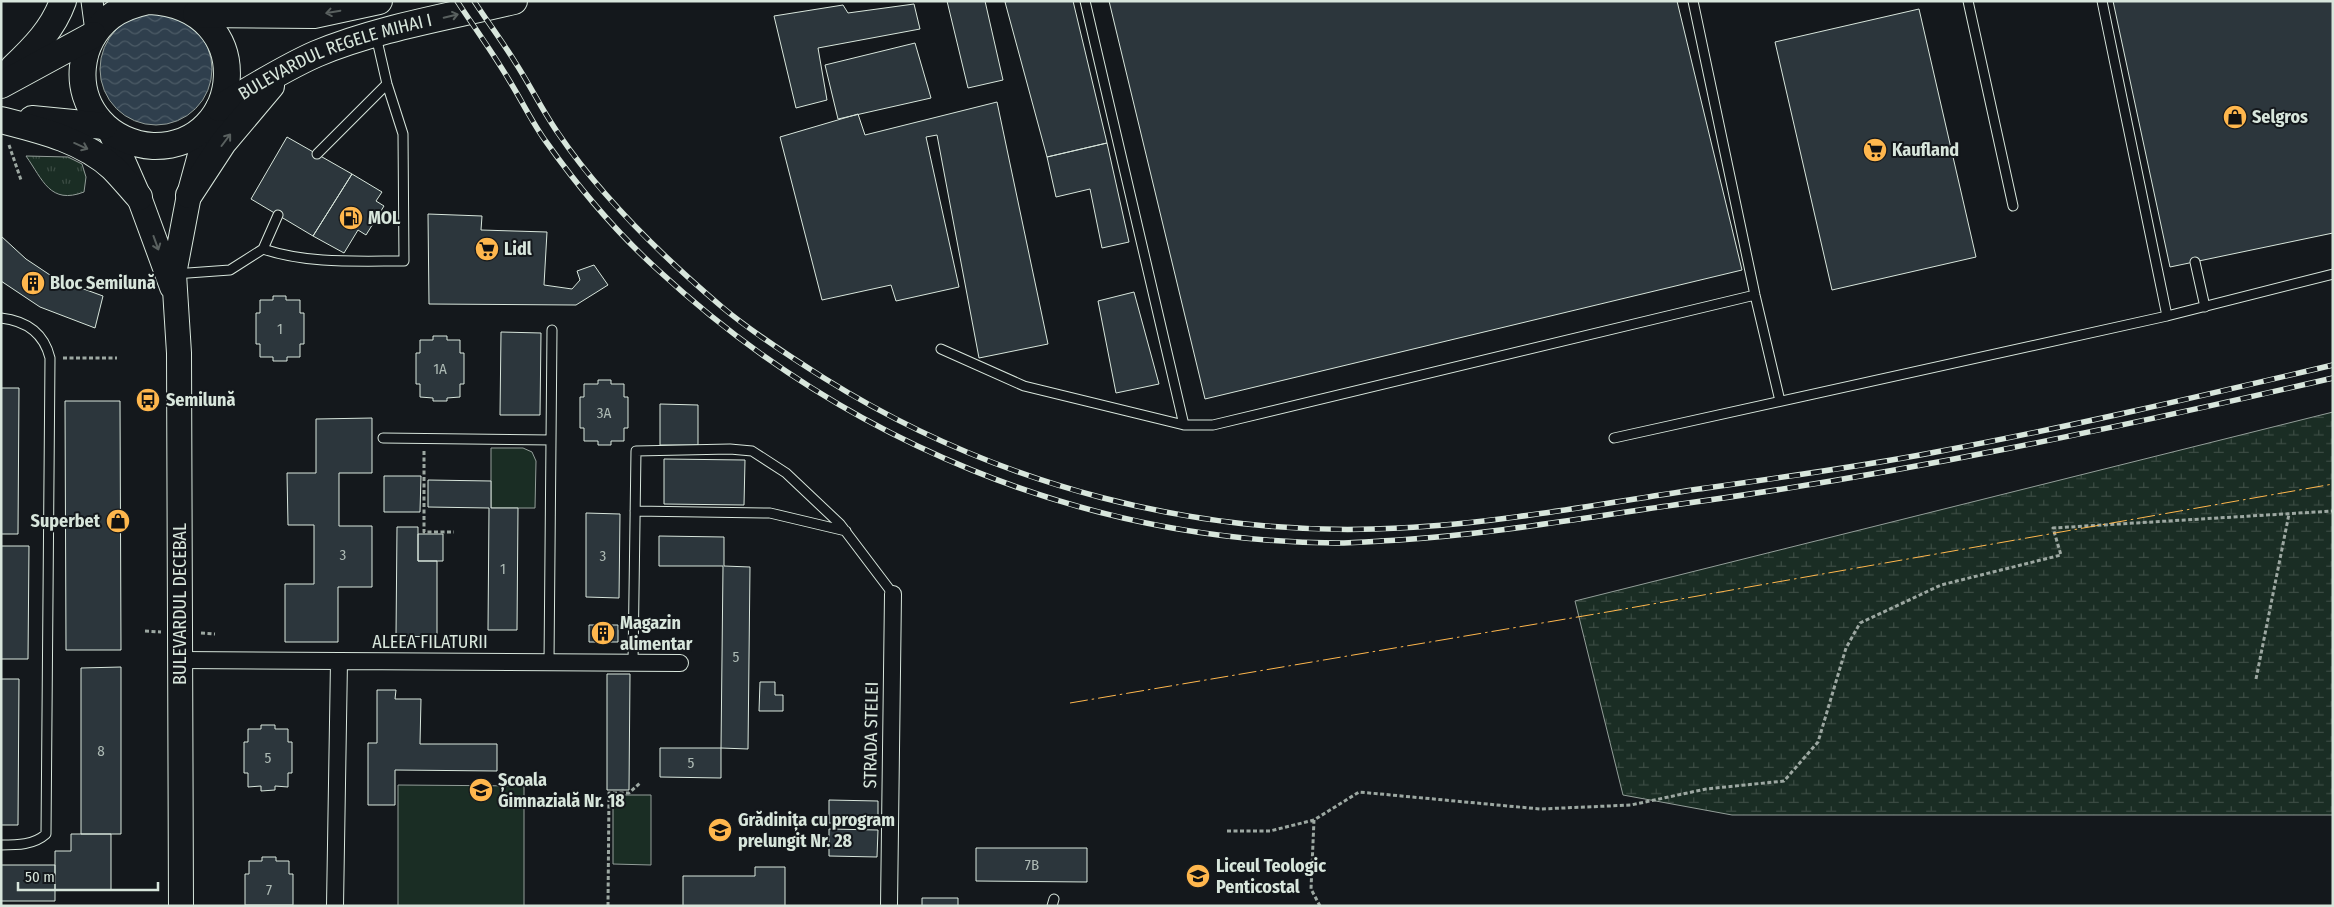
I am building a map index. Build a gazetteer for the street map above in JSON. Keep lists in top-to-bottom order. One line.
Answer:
{"streets":{"main road":["BULEVARDUL REGELE MIHAI I","BULEVARDUL DECEBAL"],"street":["ALEEA FILATURII","STRADA STELEI"]},"crossings":[["BULEVARDUL REGELE MIHAI I","BULEVARDUL DECEBAL"],["BULEVARDUL DECEBAL","ALEEA FILATURII"]],"one_way":["BULEVARDUL REGELE MIHAI I"],"places":{"shop":["Selgros","Superbet"],"supermarket":["Kaufland","Lidl"],"fuel station":["MOL"],"building":["Bloc Semilună","Magazin alimentar"],"bus stop":["Semilună"],"school or university":["Școala Gimnazială Nr. 18","Grădinița cu program prelungit Nr. 28","Liceul Teologic Penticostal"]},"house_numbers":["1","1A","3A","3","3","1","5","8","5","5","7B","7"],"scale_bar":"50 m"}
